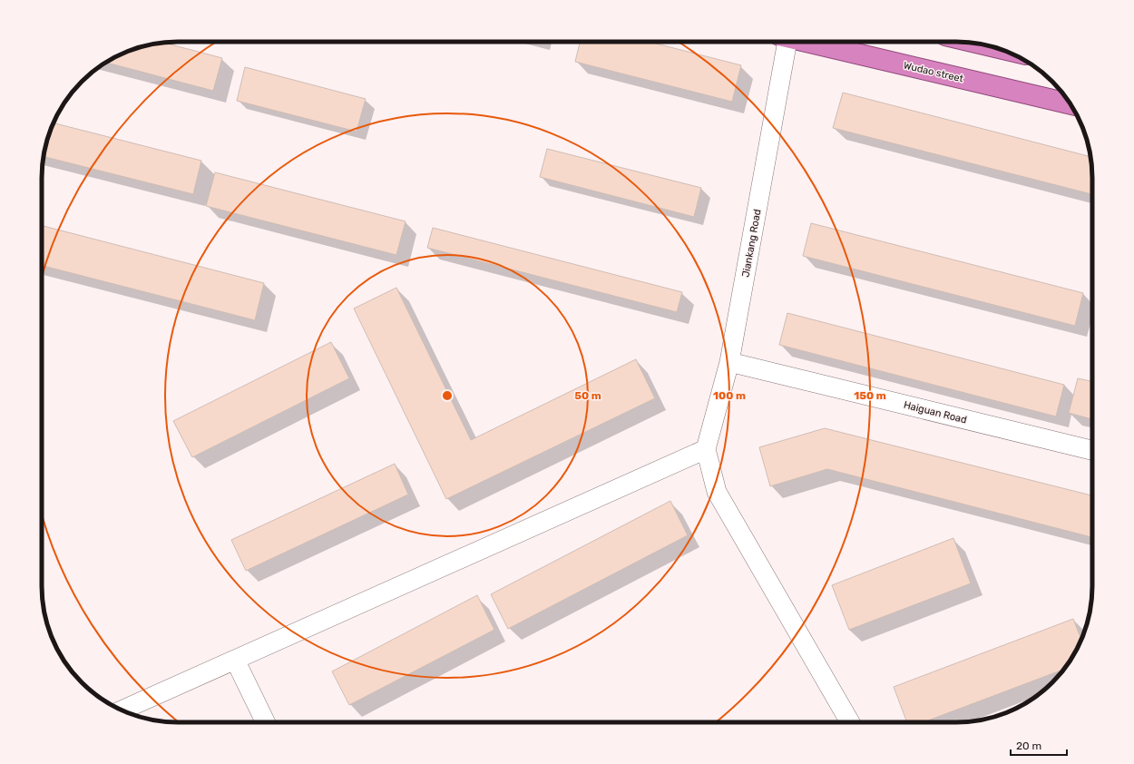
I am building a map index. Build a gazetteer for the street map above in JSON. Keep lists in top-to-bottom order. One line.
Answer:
{"streets":{"highway":["Wudao street"],"street":["Jiankang Road","Haiguan Road"]},"crossings":[["Jiankang Road","Haiguan Road"]],"scale_bar":"20 m","rings":["50 m","100 m","150 m"]}
